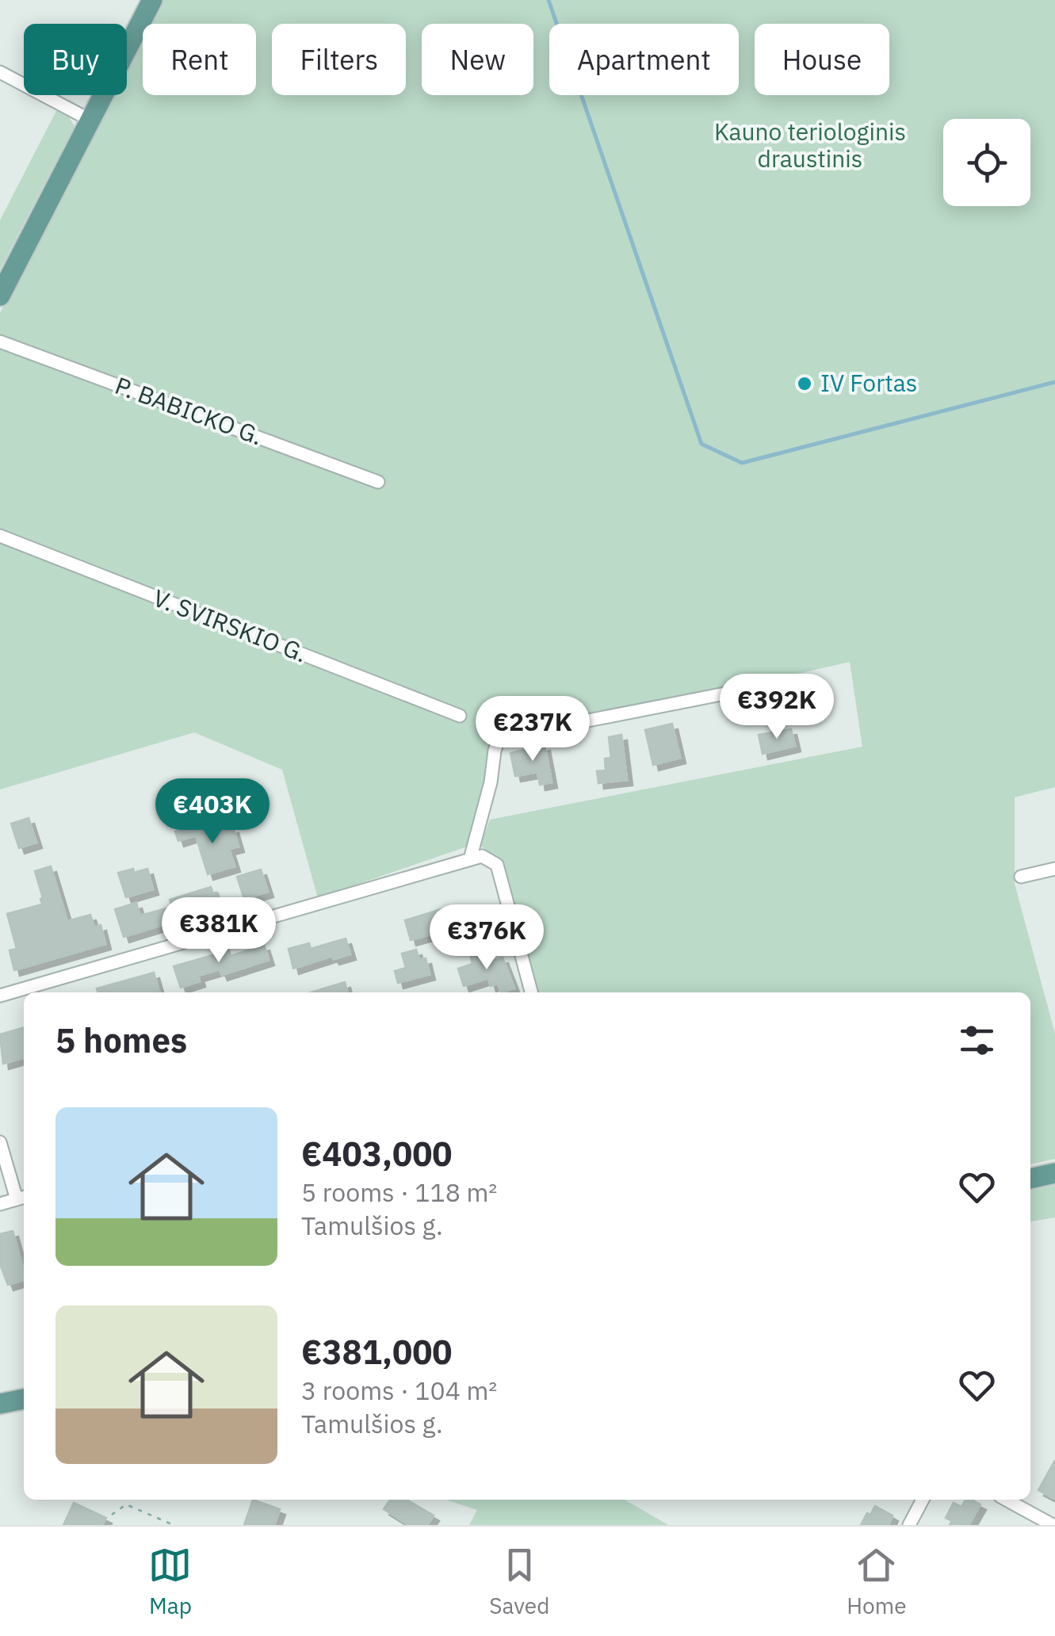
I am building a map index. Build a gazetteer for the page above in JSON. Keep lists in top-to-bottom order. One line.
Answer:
{"streets":{"street":["P. BABICKO G.","V. SVIRSKIO G."]},"parks":["Kauno teriologinis draustinis"],"places":["IV Fortas"],"page":{"chip":["Buy","Rent","Filters","New","Apartment","House"],"price":["€392K","€237K","€403K","€381K","€376K"],"heading":"5 homes","list":[{"name":"€403,000","note":"5 rooms · 118 m² · Tamulšios g."},{"name":"€381,000","note":"3 rooms · 104 m² · Tamulšios g."}],"tabs":["Map","Saved","Home"]}}
